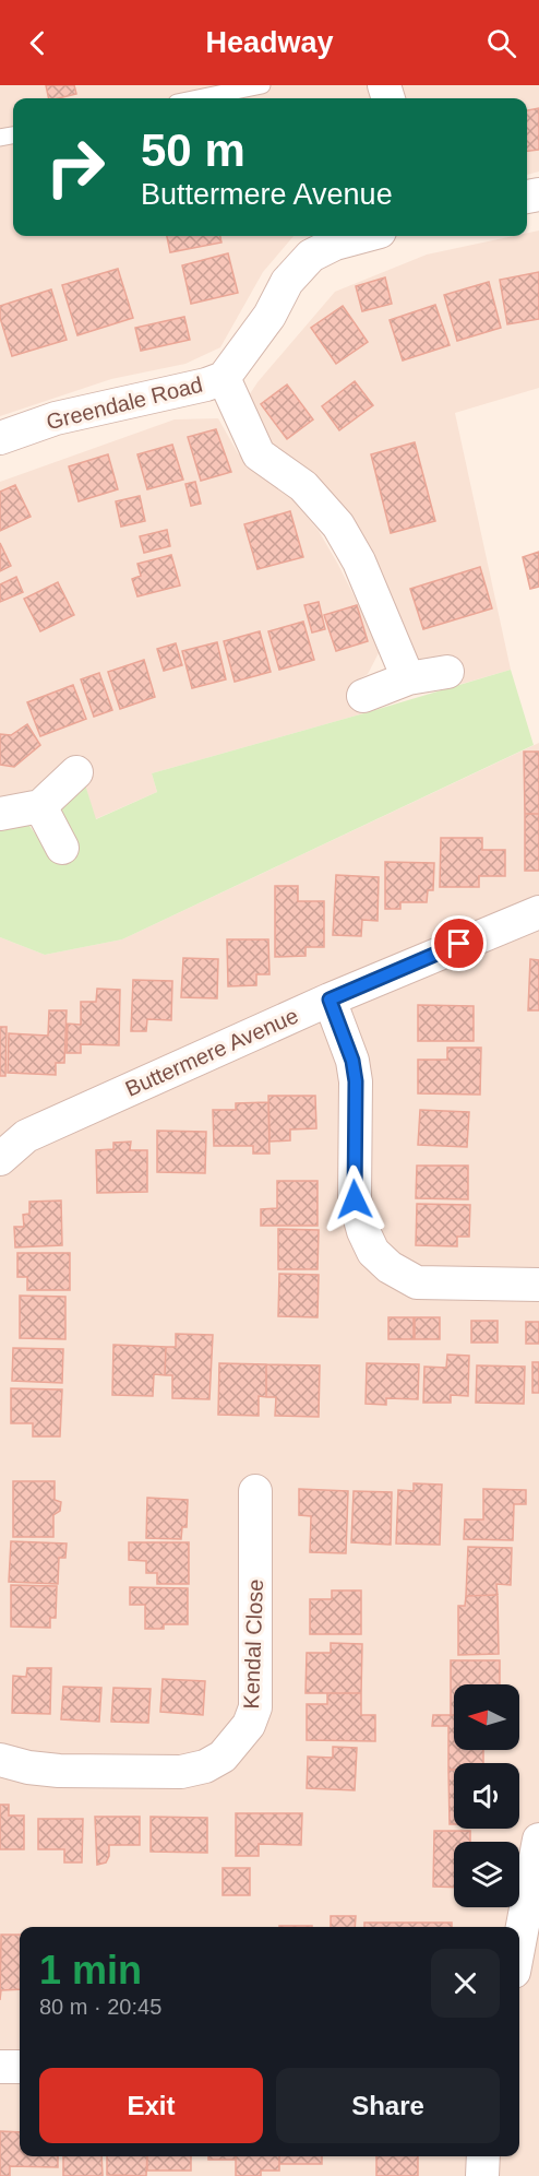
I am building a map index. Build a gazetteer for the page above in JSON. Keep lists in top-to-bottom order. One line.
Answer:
{"streets":{"street":["Greendale Road","Buttermere Avenue","Kendal Close"]},"north":"left","page":{"header":"Headway","turn":["50 m","Buttermere Avenue"],"heading":["1 min","80 m · 20:45"],"buttons":["Exit","Share"]}}
